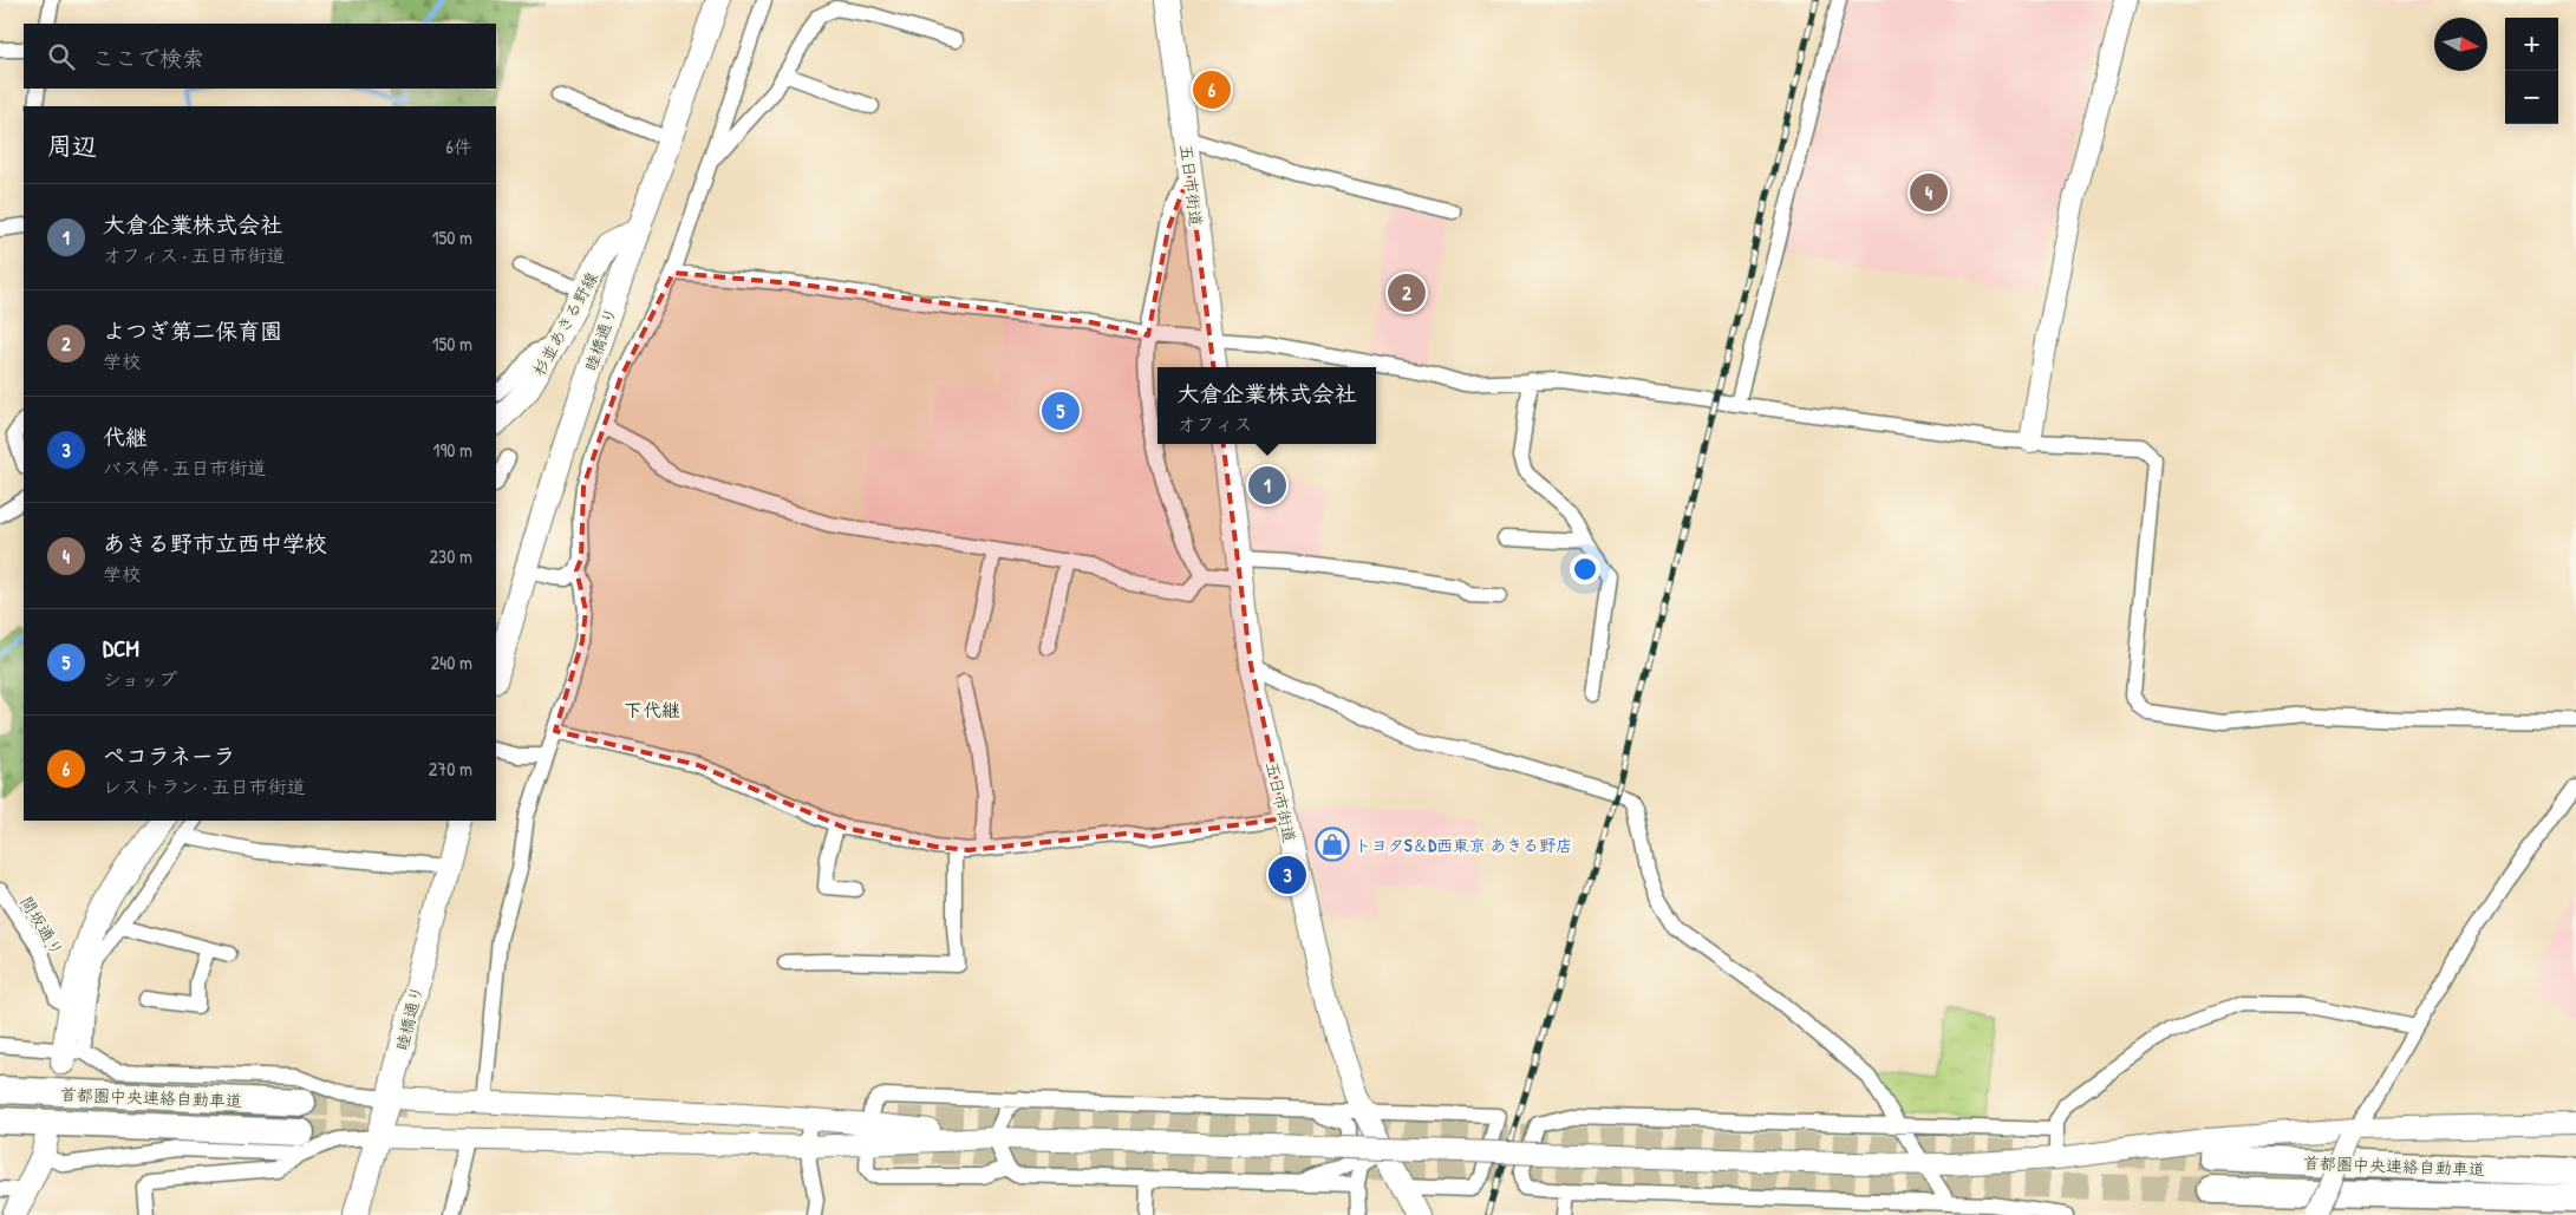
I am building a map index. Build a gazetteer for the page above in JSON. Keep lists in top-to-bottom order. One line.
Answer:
{"streets":{"highway":["首都圏中央連絡自動車道"],"main road":["五日市街道","杉並あきる野線","睦橋通り"],"street":["間坂通り"]},"crossings":[["杉並あきる野線","睦橋通り"]],"districts":["下代継"],"places":{"shop":["トヨタS＆D西東京 あきる野店"]},"north":"right","page":{"map_buttons":["+","−"],"search":"ここで検索","pins":["6","4","2","5","1","3"],"heading":["周辺","6件"],"list":[{"mark":"1","name":"大倉企業株式会社","note":"オフィス · 五日市街道","value":"150 m"},{"mark":"2","name":"よつぎ第二保育園","note":"学校","value":"150 m"},{"mark":"3","name":"代継","note":"バス停 · 五日市街道","value":"190 m"},{"mark":"4","name":"あきる野市立西中学校","note":"学校","value":"230 m"},{"mark":"5","name":"DCM","note":"ショップ","value":"240 m"},{"mark":"6","name":"ペコラネーラ","note":"レストラン · 五日市街道","value":"270 m"}],"popup":["大倉企業株式会社","オフィス"]}}
